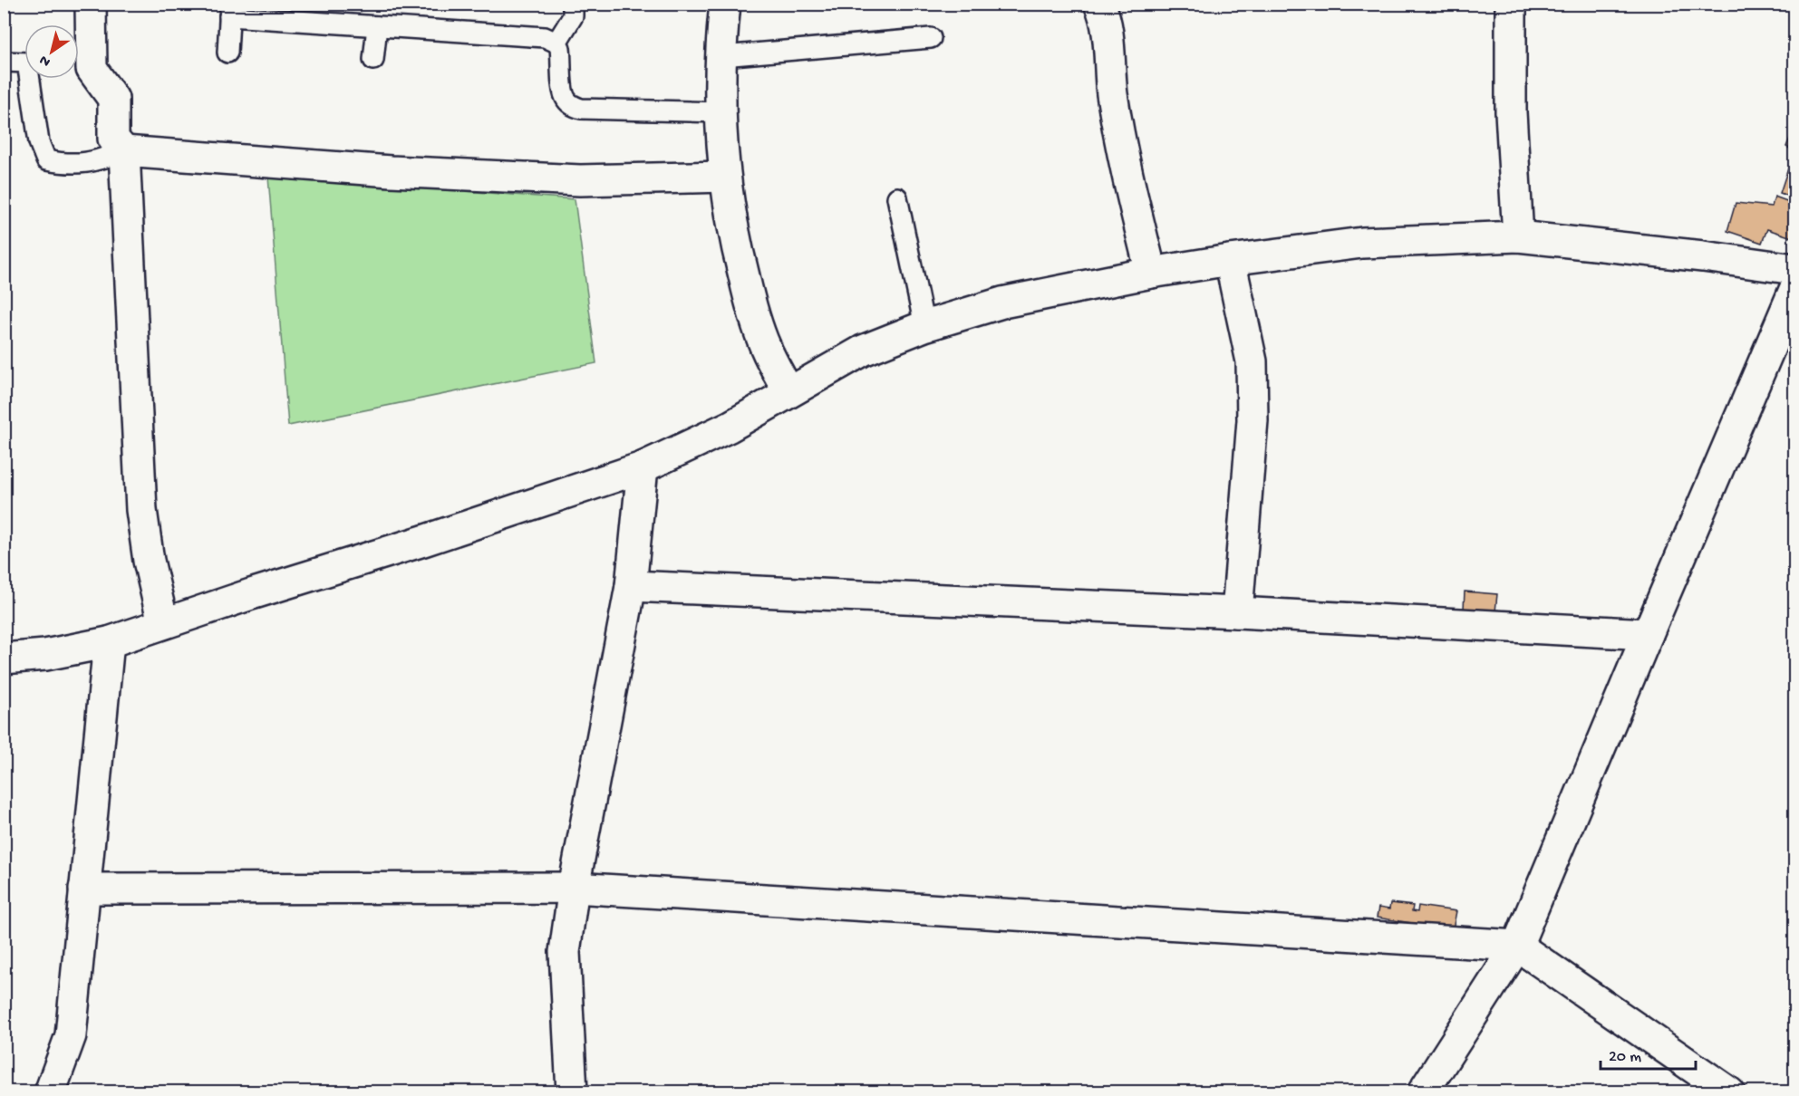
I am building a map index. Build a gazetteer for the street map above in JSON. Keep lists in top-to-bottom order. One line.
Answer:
{"scale_bar":"20 m","north":"bottom left"}
